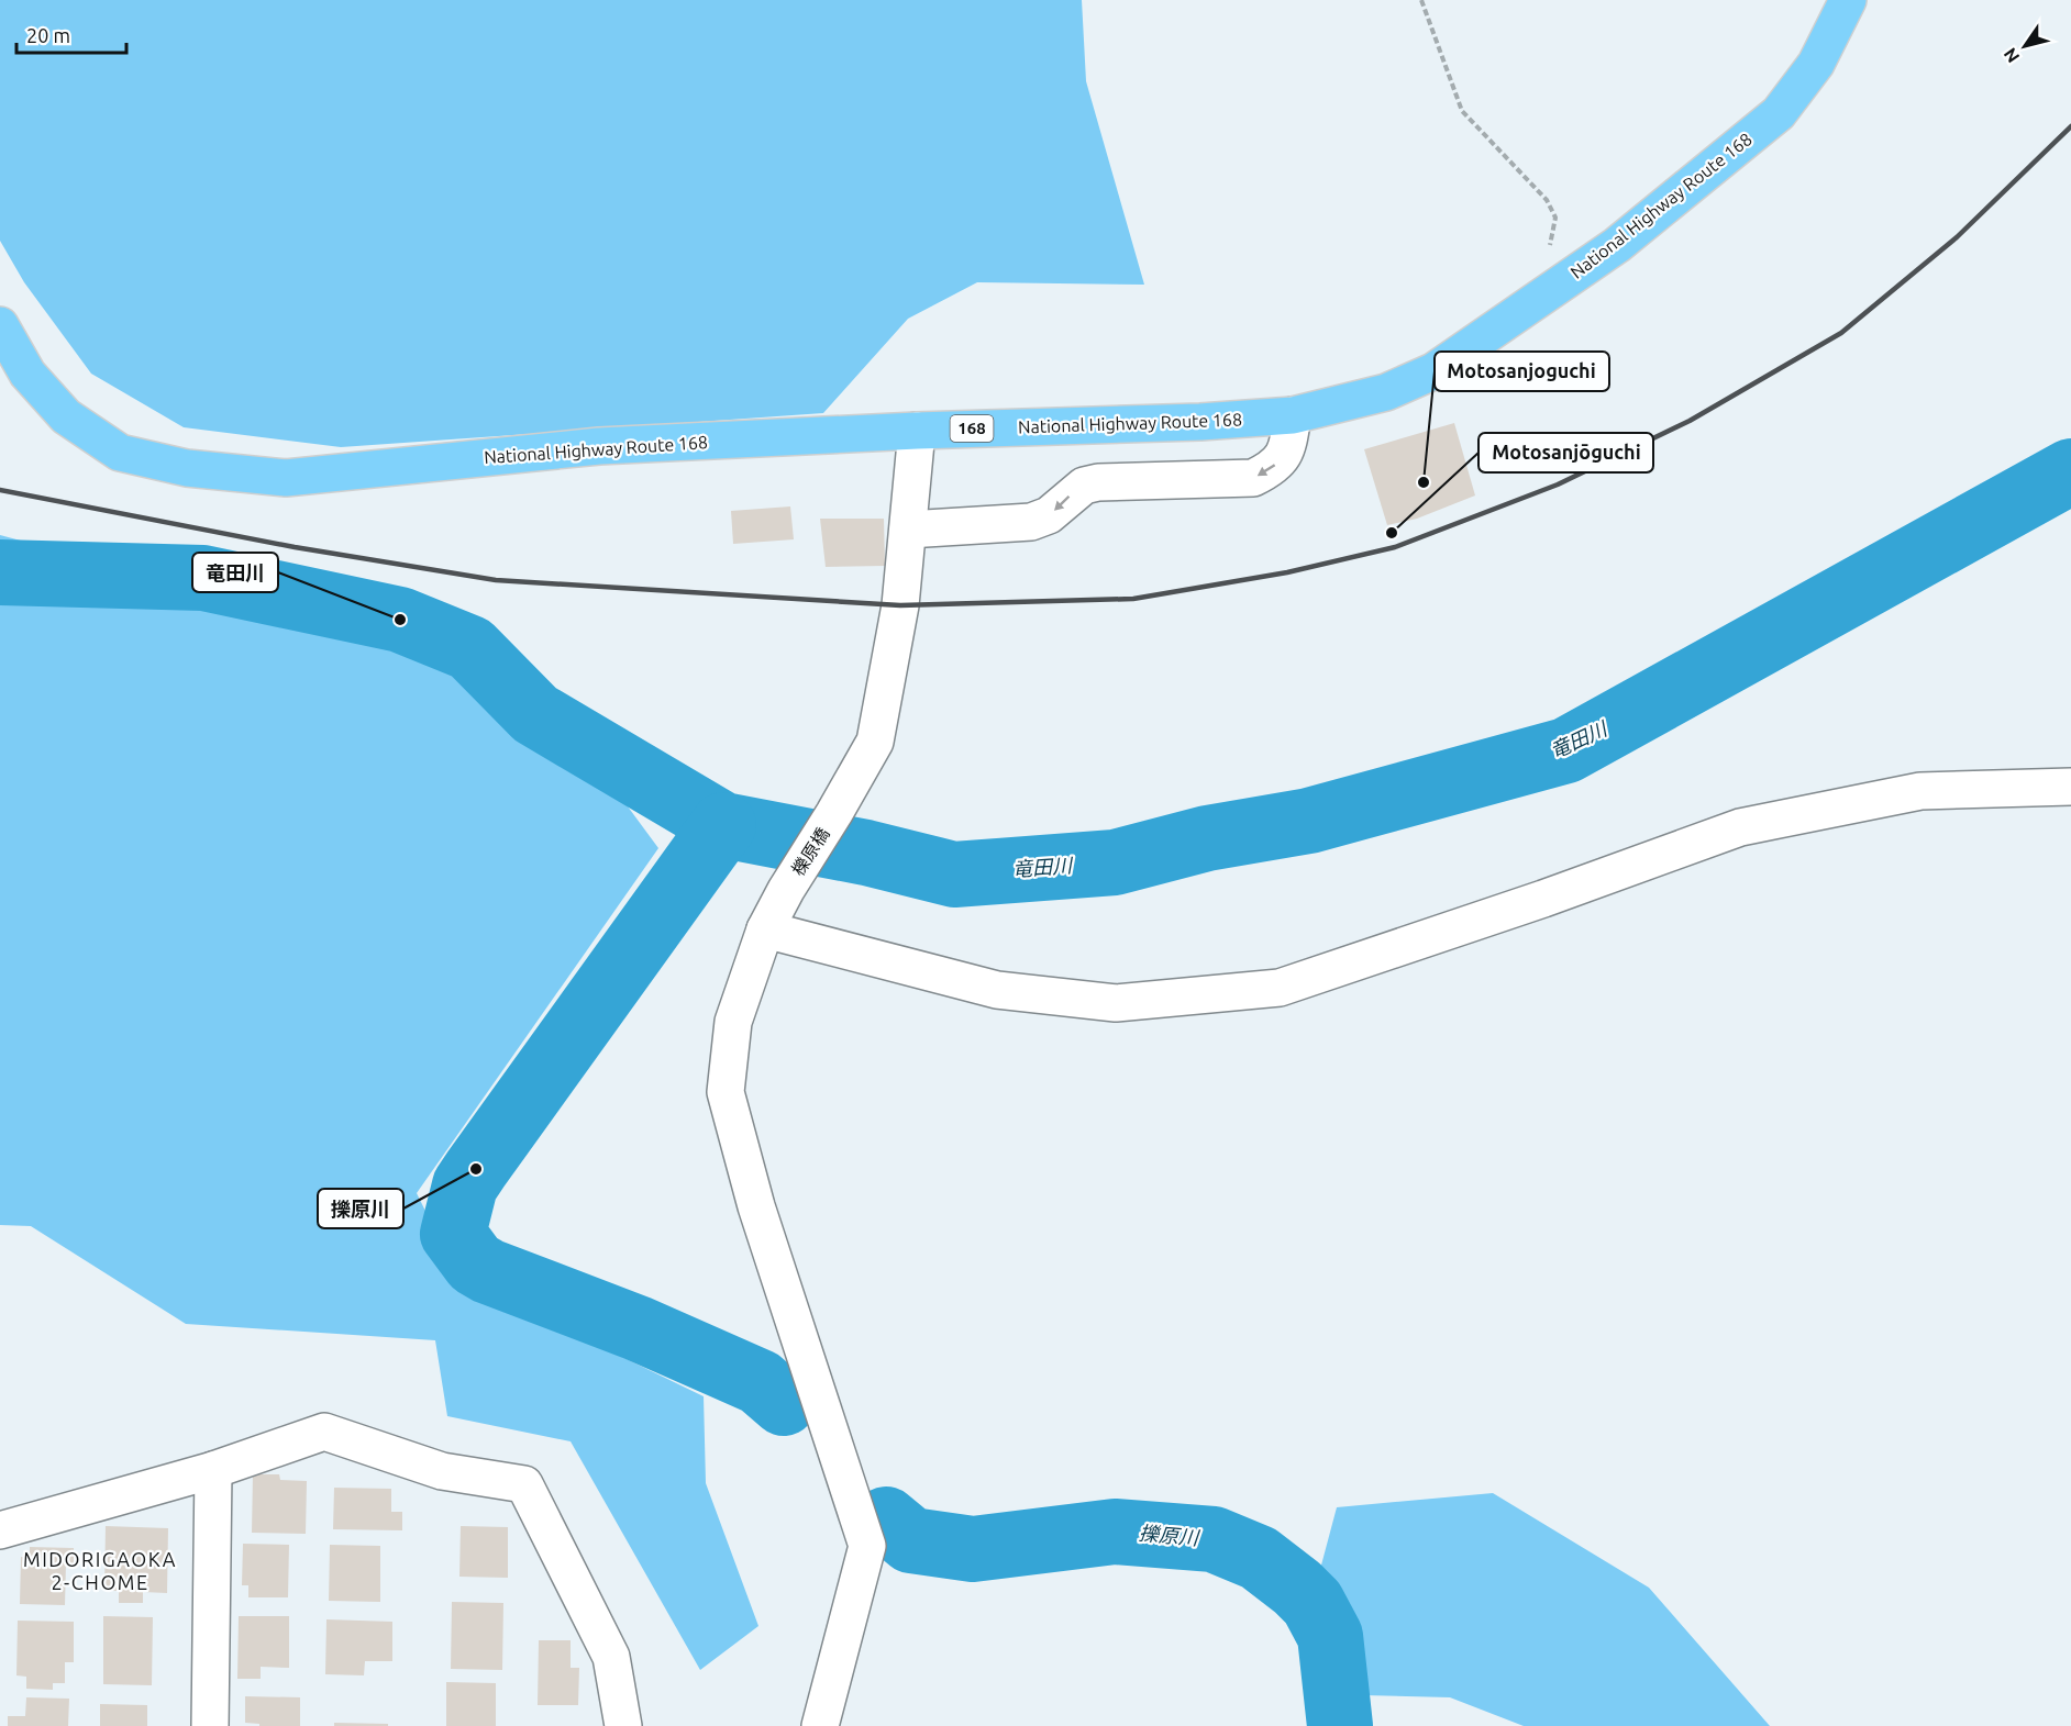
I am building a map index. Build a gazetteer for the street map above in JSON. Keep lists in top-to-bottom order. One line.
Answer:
{"streets":{"highway":["National Highway Route 168","168"],"street":["櫟原橋"]},"crossings":[["National Highway Route 168","櫟原橋"]],"districts":["MIDORIGAOKA 2-CHOME"],"water":["竜田川","擽原川"],"places":["Motosanjoguchi","Motosanjōguchi","竜田川","擽原川"],"scale_bar":"20 m","north":"bottom left"}
